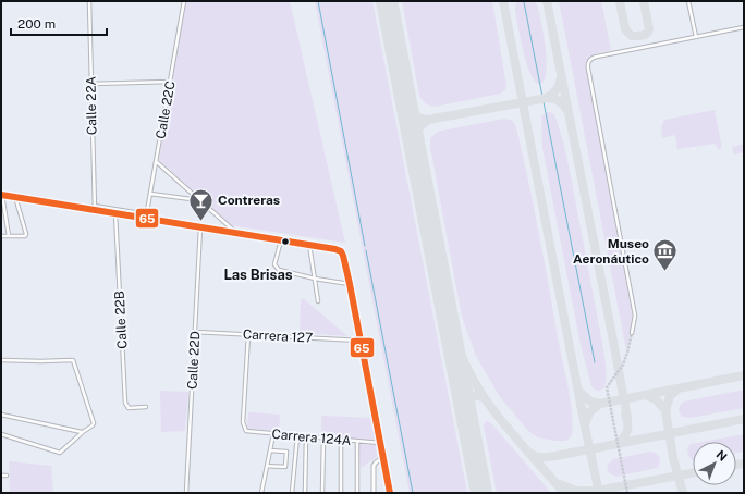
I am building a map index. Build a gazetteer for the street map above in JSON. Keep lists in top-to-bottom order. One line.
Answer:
{"streets":{"street":["Calle 22A","Calle 22C","Calle 22B","Carrera 127","Calle 22D","Carrera 124A"]},"crossings":[["Carrera 127","Calle 22D"],["Carrera 127","Carrera 124A"]],"districts":["Las Brisas"],"places":{"bar":["Contreras"],"museum":["Museo Aeronáutico"]},"lines":["transit line 65"],"scale_bar":"200 m","north":"top right"}
